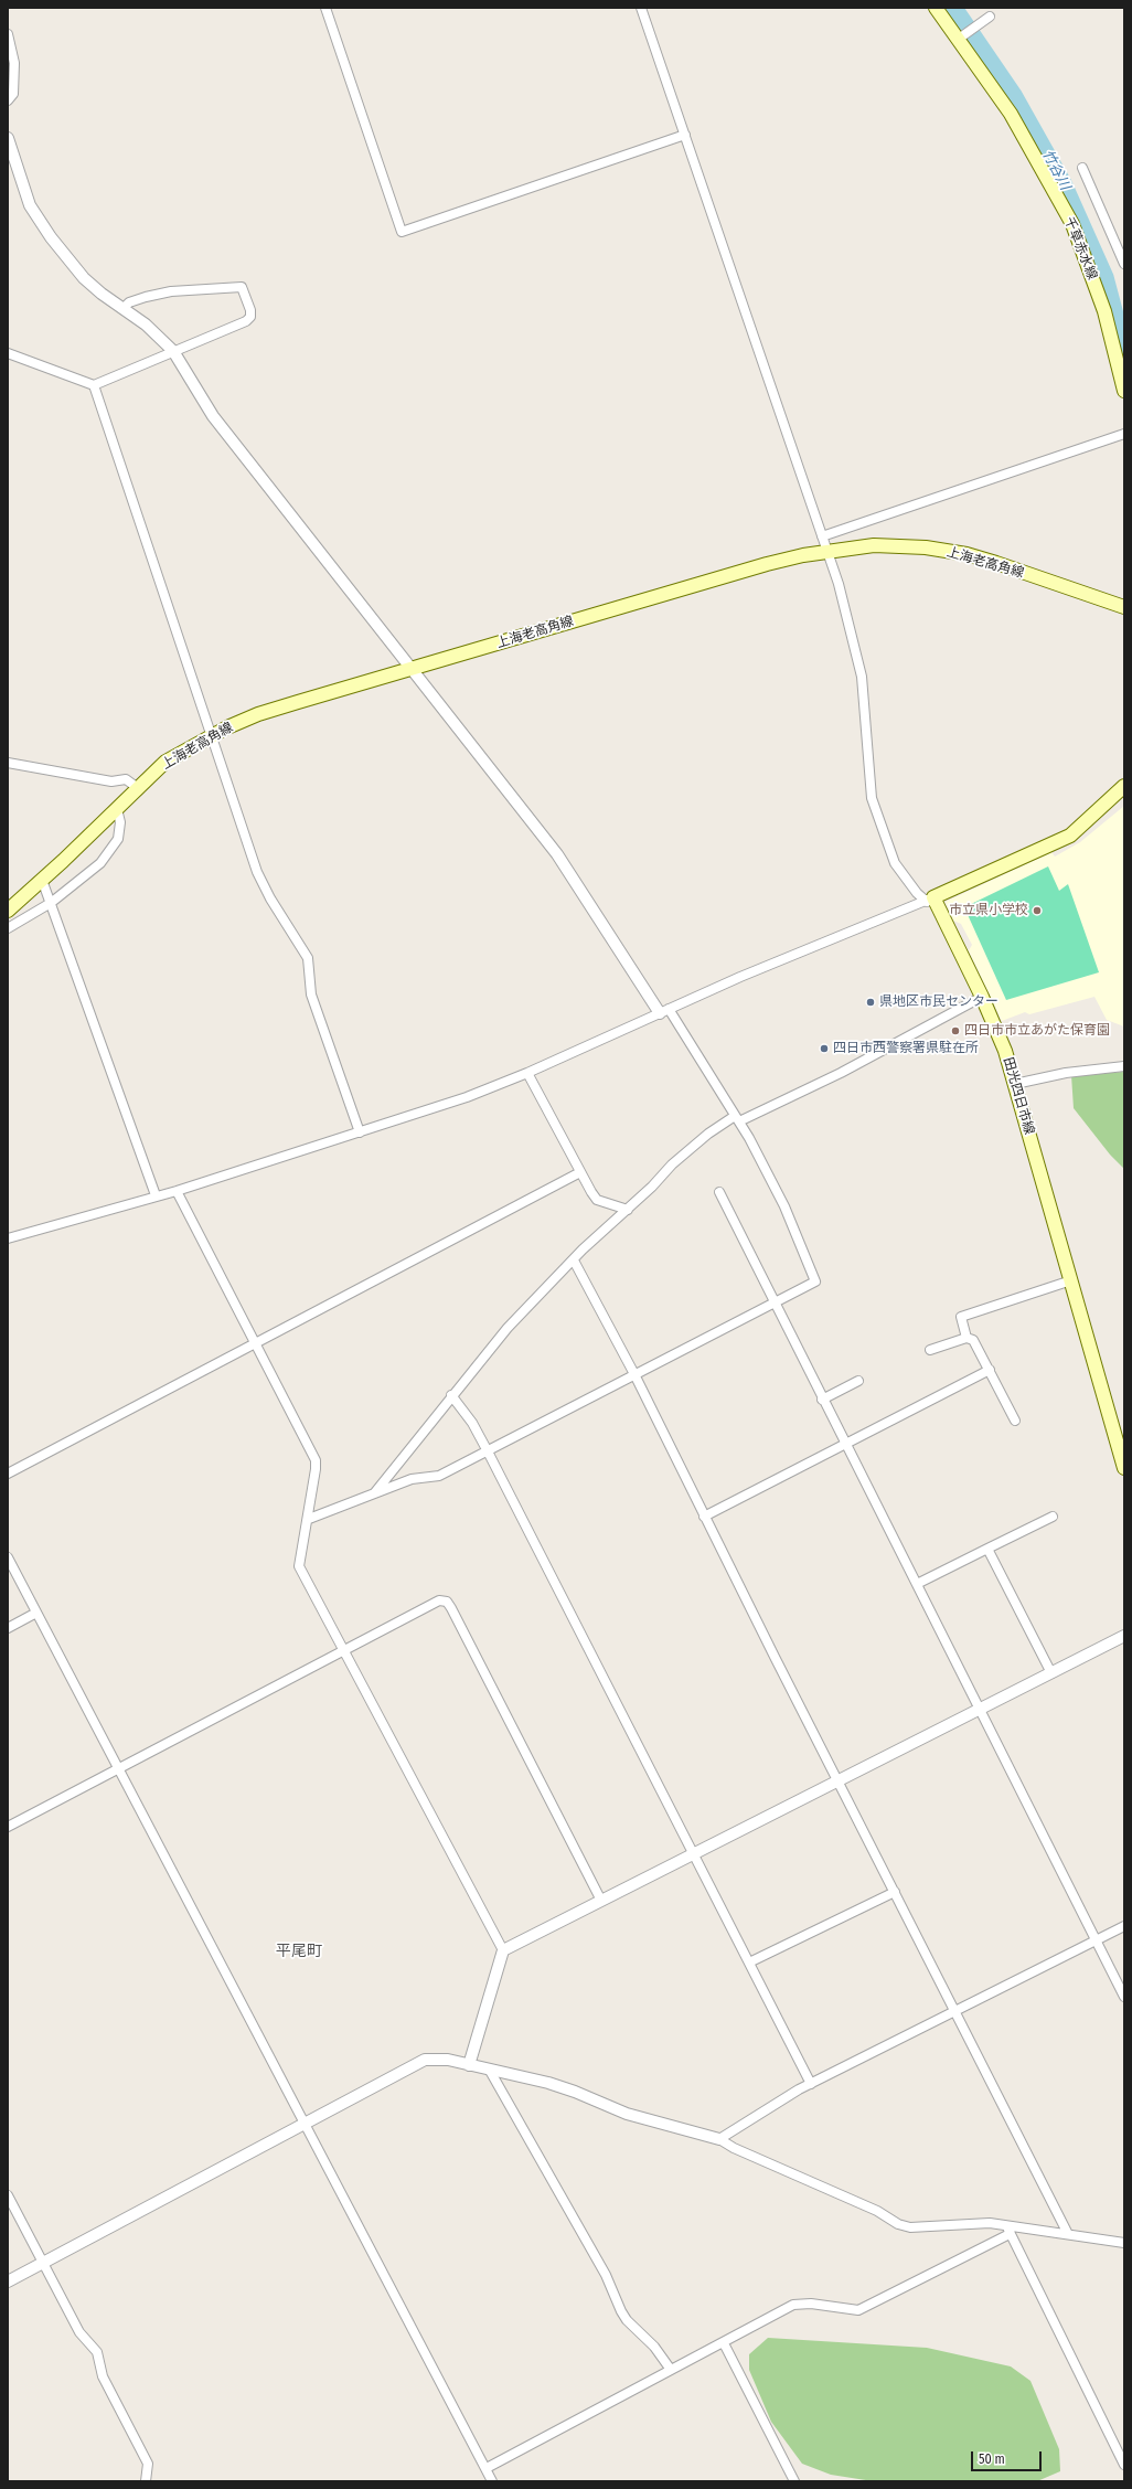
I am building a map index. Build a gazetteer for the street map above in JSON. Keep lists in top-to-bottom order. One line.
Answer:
{"streets":{"main road":["千草赤水線","上海老高角線","田光四日市線"]},"districts":["平尾町"],"water":["竹谷川"],"places":["市立県小学校","県地区市民センター","四日市市立あがた保育園","四日市西警察署県駐在所"],"scale_bar":"50 m"}
